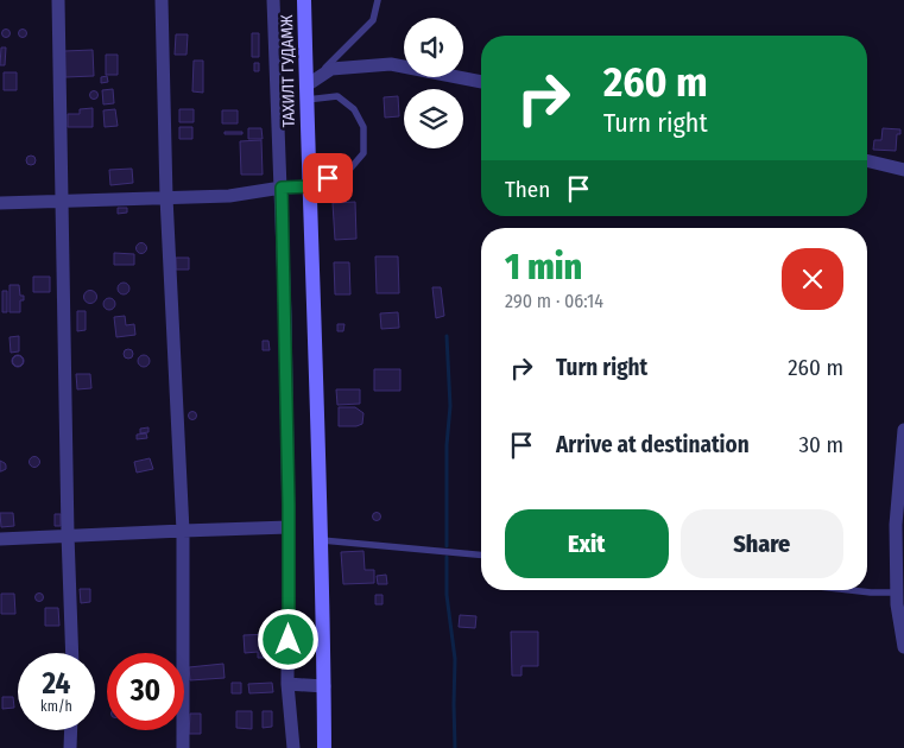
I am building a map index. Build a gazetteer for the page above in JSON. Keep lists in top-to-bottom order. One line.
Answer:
{"streets":{"main road":["ТАХИЛТ ГУДАМЖ"]},"page":{"turn":["260 m","Turn right"],"then":"Then","heading":["1 min","290 m · 06:14"],"list":[{"name":"Turn right","value":"260 m"},{"name":"Arrive at destination","value":"30 m"}],"buttons":["Exit","Share"],"speed":"24 km/h","limit":"30"}}
